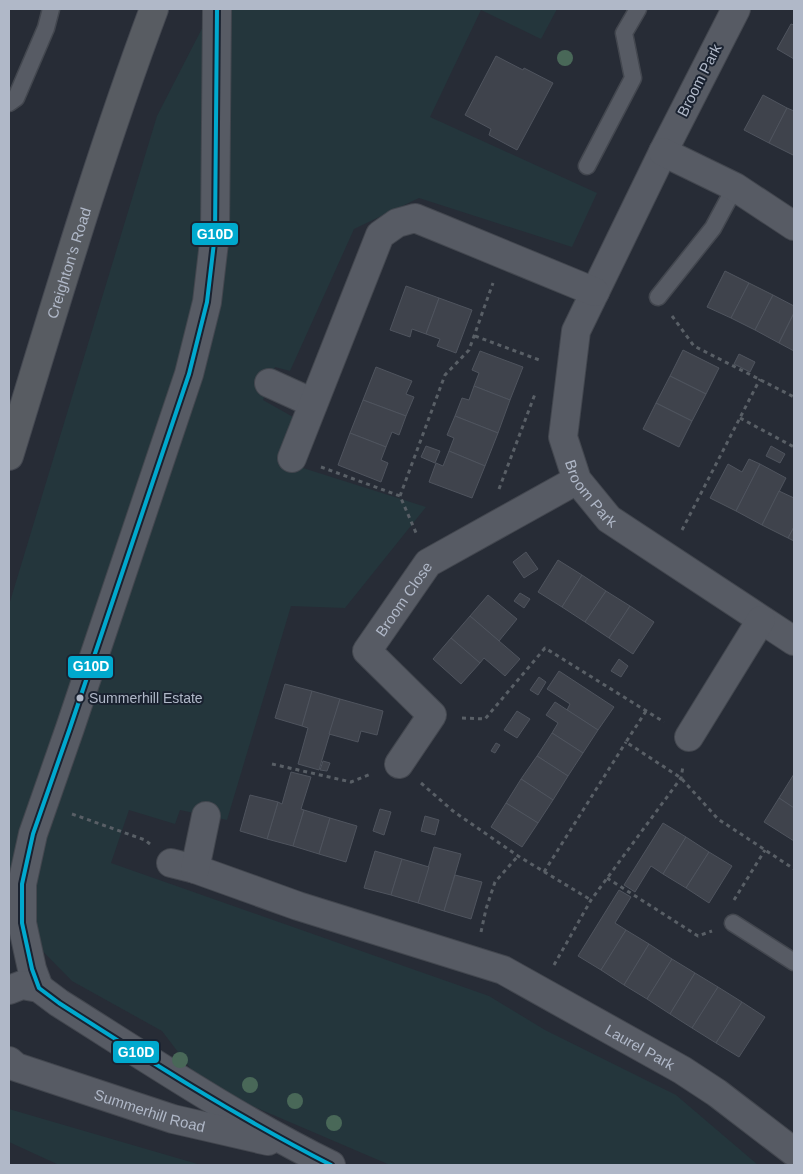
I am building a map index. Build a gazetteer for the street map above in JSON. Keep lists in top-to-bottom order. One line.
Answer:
{"streets":{"highway":["Creighton's Road"],"street":["Broom Park","Broom Close","Laurel Park","Summerhill Road"]},"crossings":[["Broom Park","Broom Close"]],"places":["Summerhill Estate"],"lines":["transit line G10D"]}
